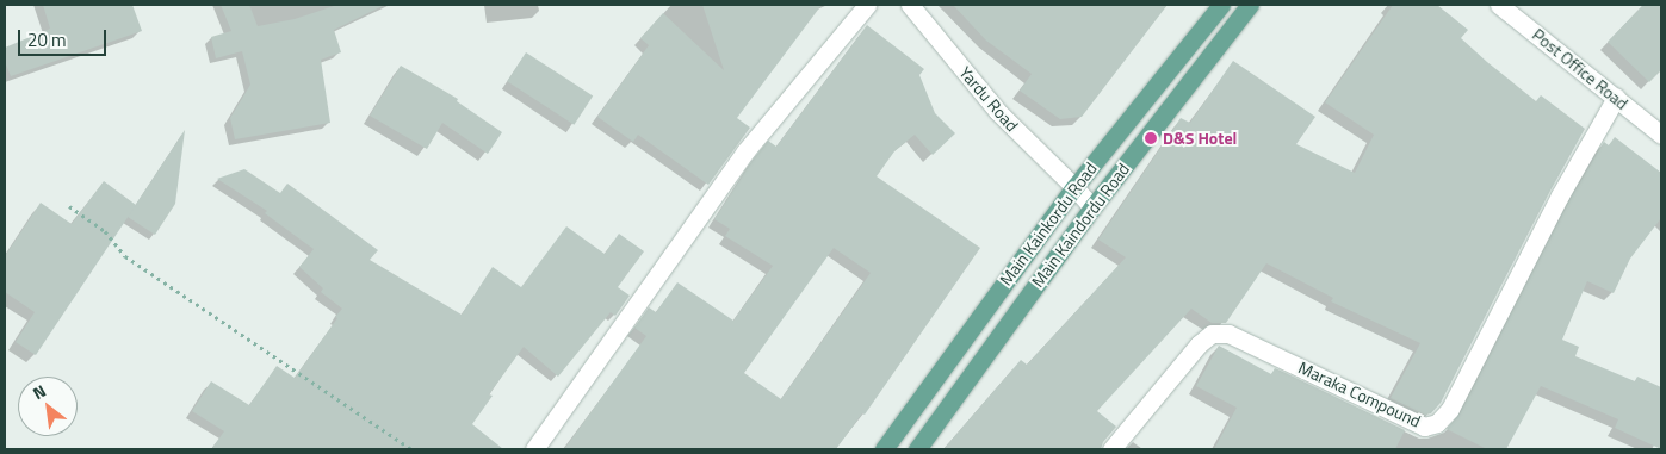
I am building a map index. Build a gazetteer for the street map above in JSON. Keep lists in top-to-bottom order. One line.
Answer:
{"streets":{"main road":["Main Kainkordu Road","Main Kaindordu Road"],"street":["Post Office Road","Yardu Road","Maraka Compound"]},"crossings":[["Post Office Road","Maraka Compound"],["Yardu Road","Main Kainkordu Road"],["Yardu Road","Main Kaindordu Road"]],"places":["D&S Hotel"],"scale_bar":"20 m","north":"top left"}
